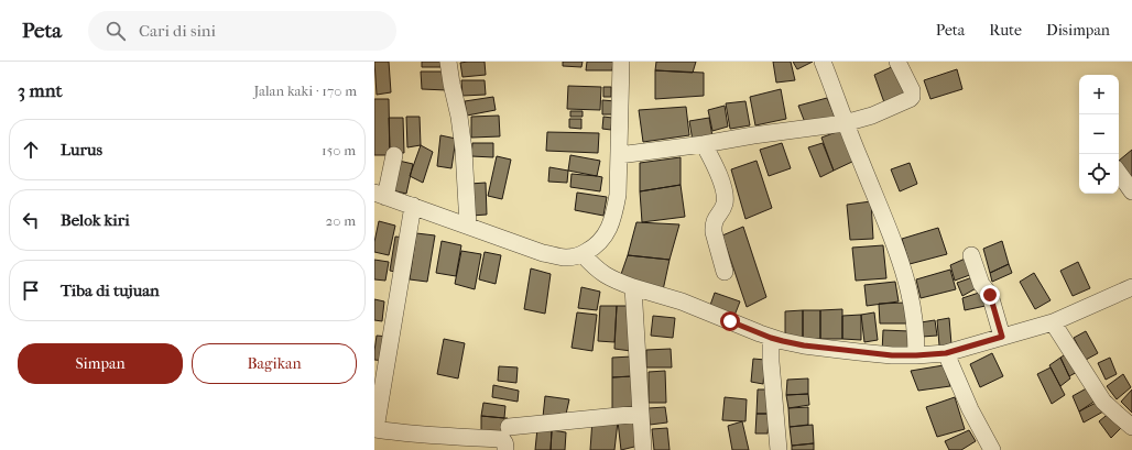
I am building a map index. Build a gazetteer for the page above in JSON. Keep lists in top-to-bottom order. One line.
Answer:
{"page":{"header":"Peta","search":"Cari di sini","nav":["Peta","Rute","Disimpan"],"heading":["3 mnt","Jalan kaki · 170 m"],"map_buttons":["+","−"],"list":[["Lurus","150 m"],["Belok kiri","20 m"],"Tiba di tujuan"],"buttons":["Simpan","Bagikan"]}}
